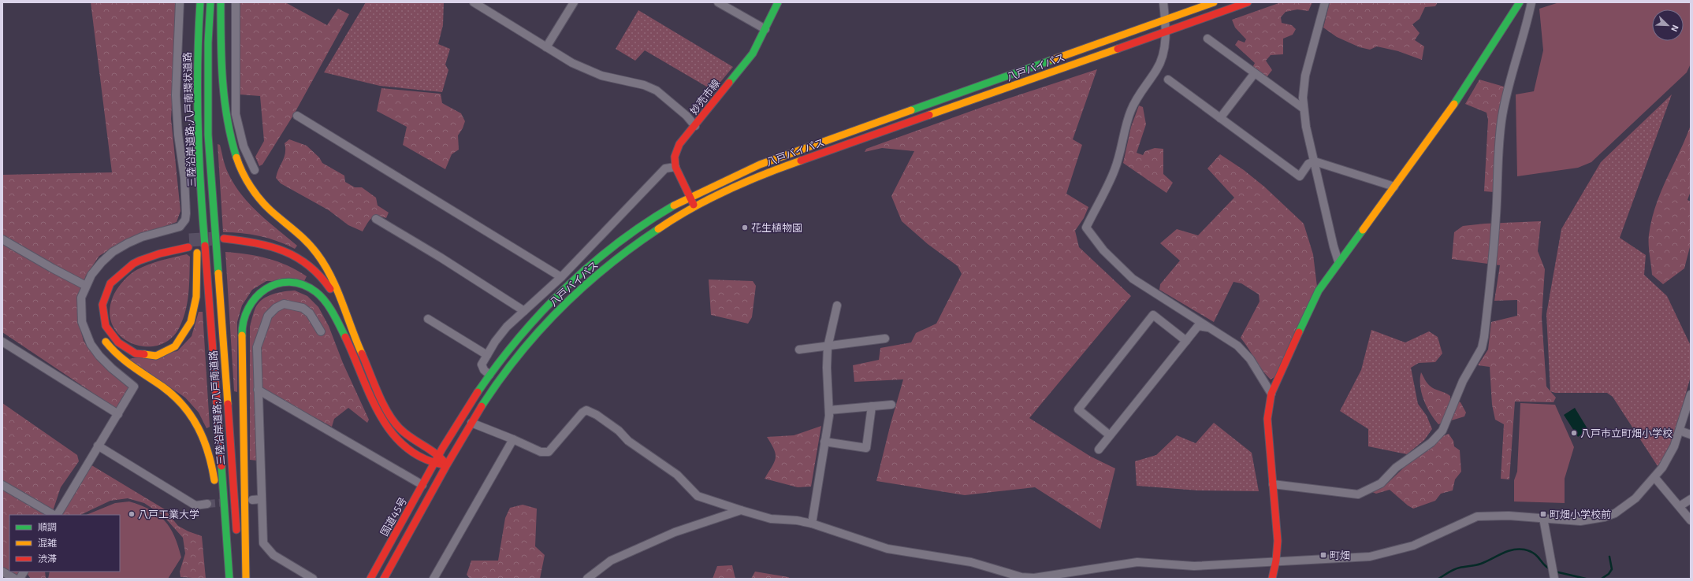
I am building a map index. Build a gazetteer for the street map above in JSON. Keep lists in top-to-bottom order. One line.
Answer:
{"streets":{"main road":["八戸バイパス","妙売市線","三陸沿岸道路;八戸南環状道路","三陸沿岸道路;八戸南道路","国道45号"]},"crossings":[["八戸バイパス","国道45号"],["三陸沿岸道路;八戸南環状道路","三陸沿岸道路;八戸南道路"]],"places":{"other":["花生植物園","八戸市立町畑小学校","八戸工業大学"],"transit":["町畑小学校前","町畑"]},"legend":["順調","混雑","渋滞"],"north":"bottom right"}
